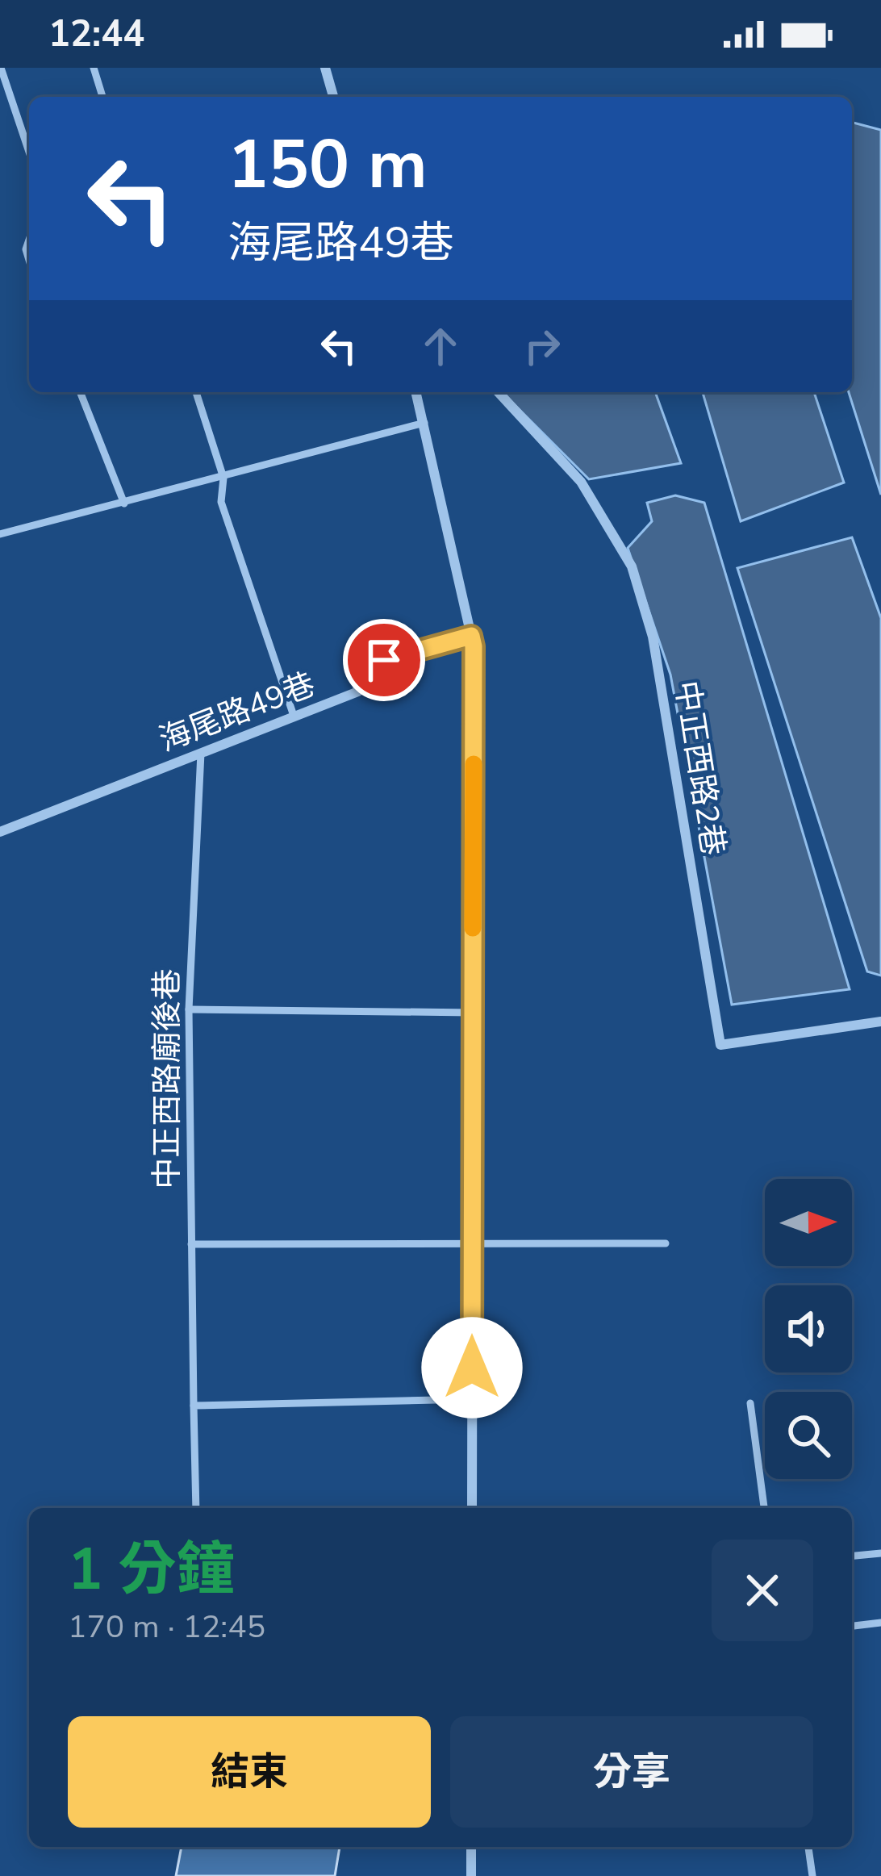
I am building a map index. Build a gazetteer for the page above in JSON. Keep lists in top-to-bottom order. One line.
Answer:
{"streets":{"street":["海尾路49巷","中正西路2巷"],"lane":["中正西路廟後巷"]},"crossings":[["海尾路49巷","中正西路廟後巷"]],"north":"right","page":{"status":"12:44","turn":["150 m","海尾路49巷"],"heading":["1 分鐘","170 m · 12:45"],"buttons":["結束","分享"]}}
